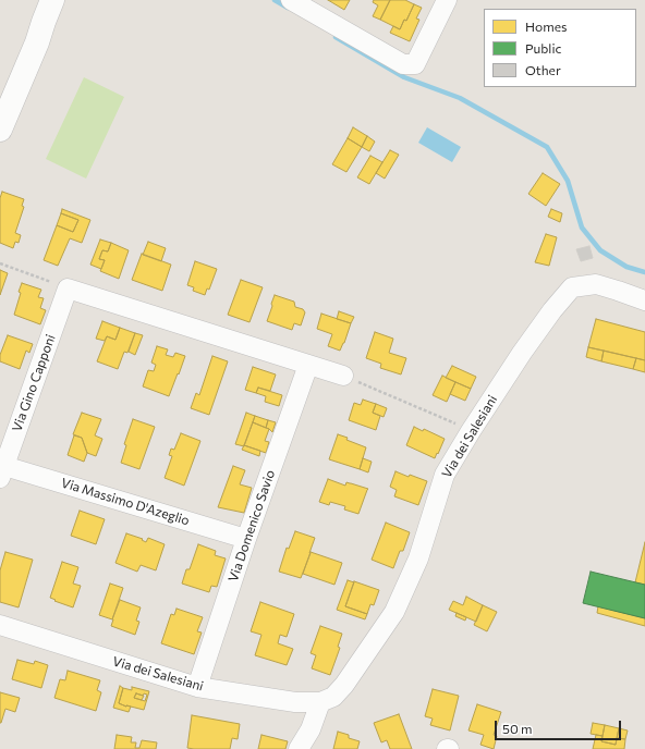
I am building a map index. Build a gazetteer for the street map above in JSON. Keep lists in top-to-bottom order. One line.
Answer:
{"streets":{"street":["Via Gino Capponi","Via dei Salesiani","Via Massimo D'Azeglio","Via Domenico Savio"]},"crossings":[["Via Gino Capponi","Via Massimo D'Azeglio"],["Via dei Salesiani","Via Domenico Savio"],["Via Massimo D'Azeglio","Via Domenico Savio"]],"legend":["Homes","Public","Other"],"scale_bar":"50 m"}
